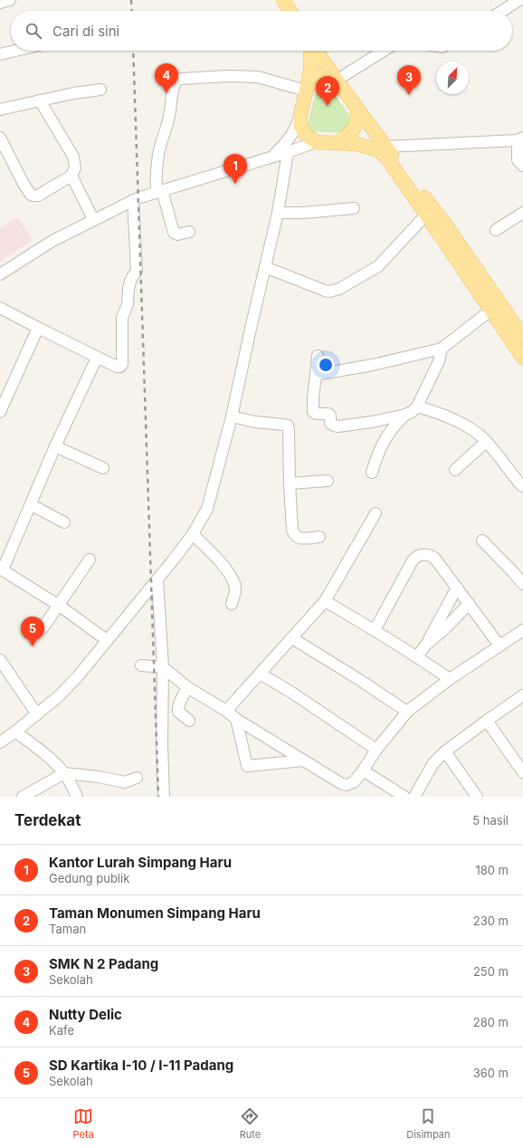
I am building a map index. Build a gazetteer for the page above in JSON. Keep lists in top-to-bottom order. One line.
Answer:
{"north":"top right","page":{"search":"Cari di sini","pins":["4","3","2","1","5"],"heading":["Terdekat","5 hasil"],"list":[{"mark":"1","name":"Kantor Lurah Simpang Haru","note":"Gedung publik","value":"180 m"},{"mark":"2","name":"Taman Monumen Simpang Haru","note":"Taman","value":"230 m"},{"mark":"3","name":"SMK N 2 Padang","note":"Sekolah","value":"250 m"},{"mark":"4","name":"Nutty Delic","note":"Kafe","value":"280 m"},{"mark":"5","name":"SD Kartika I-10 / I-11 Padang","note":"Sekolah","value":"360 m"}],"nav":["Peta","Rute","Disimpan"]}}
